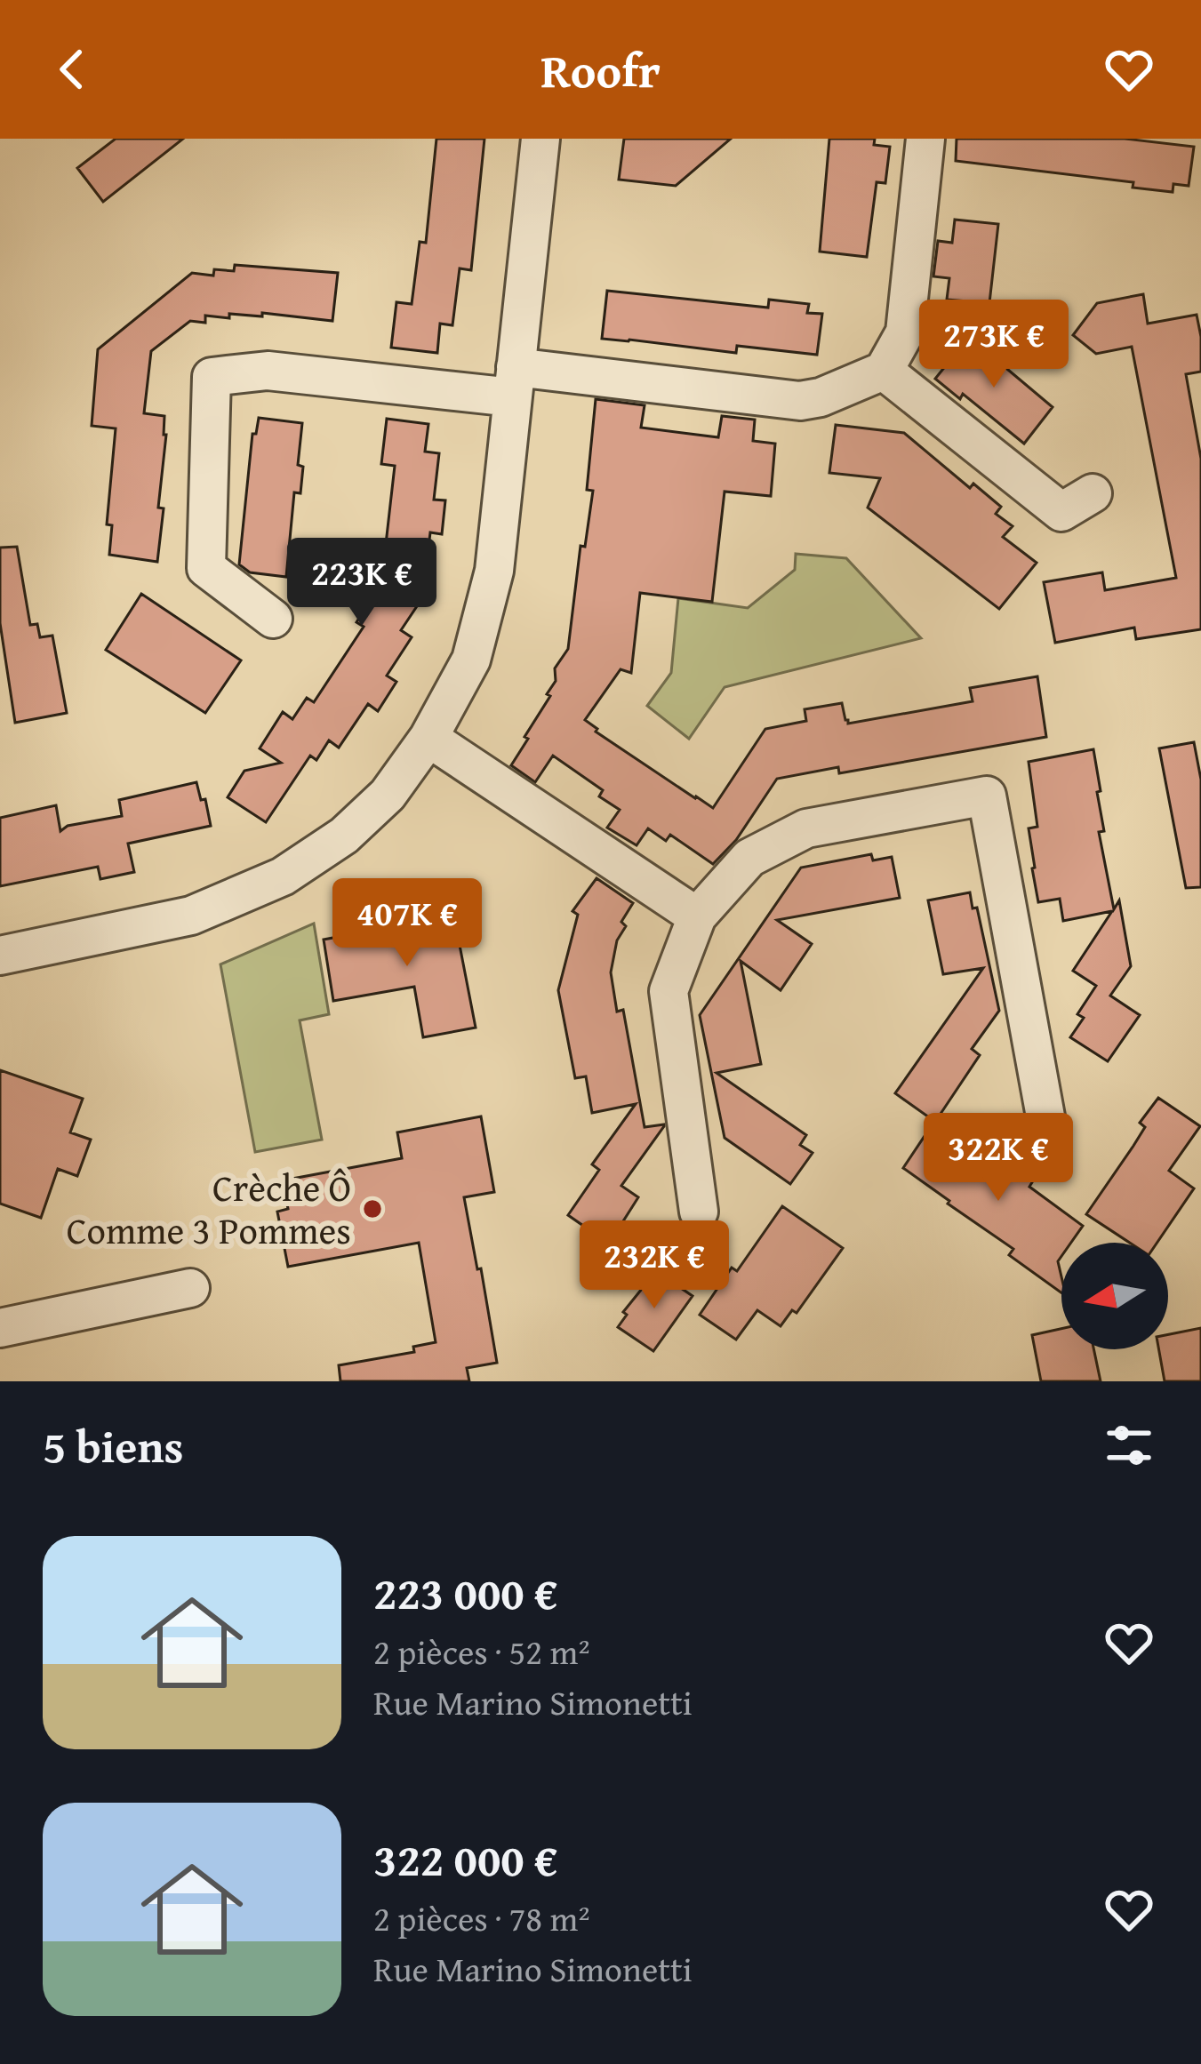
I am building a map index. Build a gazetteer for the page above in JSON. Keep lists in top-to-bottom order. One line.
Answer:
{"places":["Crèche Ô Comme 3 Pommes"],"north":"left","page":{"header":"Roofr","price":["273K €","223K €","407K €","322K €","232K €"],"heading":"5 biens","list":[{"name":"223 000 €","note":"2 pièces · 52 m² · Rue Marino Simonetti"},{"name":"322 000 €","note":"2 pièces · 78 m² · Rue Marino Simonetti"}]}}
